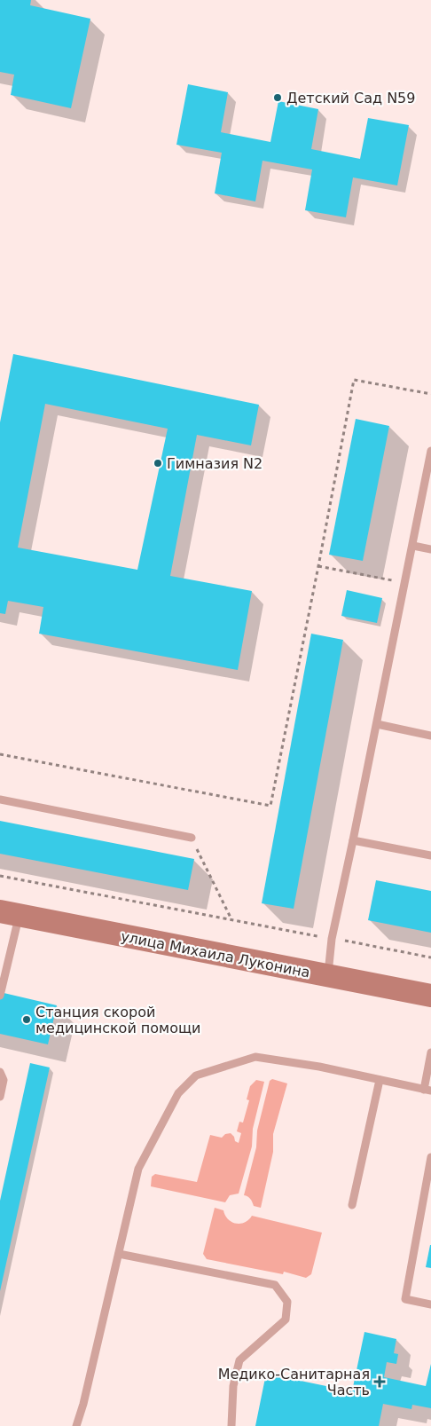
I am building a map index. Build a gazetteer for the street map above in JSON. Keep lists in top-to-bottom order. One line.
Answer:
{"streets":{"main road":["улица Михаила Луконина"]},"places":{"other":["Детский Сад N59","Гимназия N2","Станция скорой медицинской помощи"],"health":["Медико-Санитарная Часть"]}}
